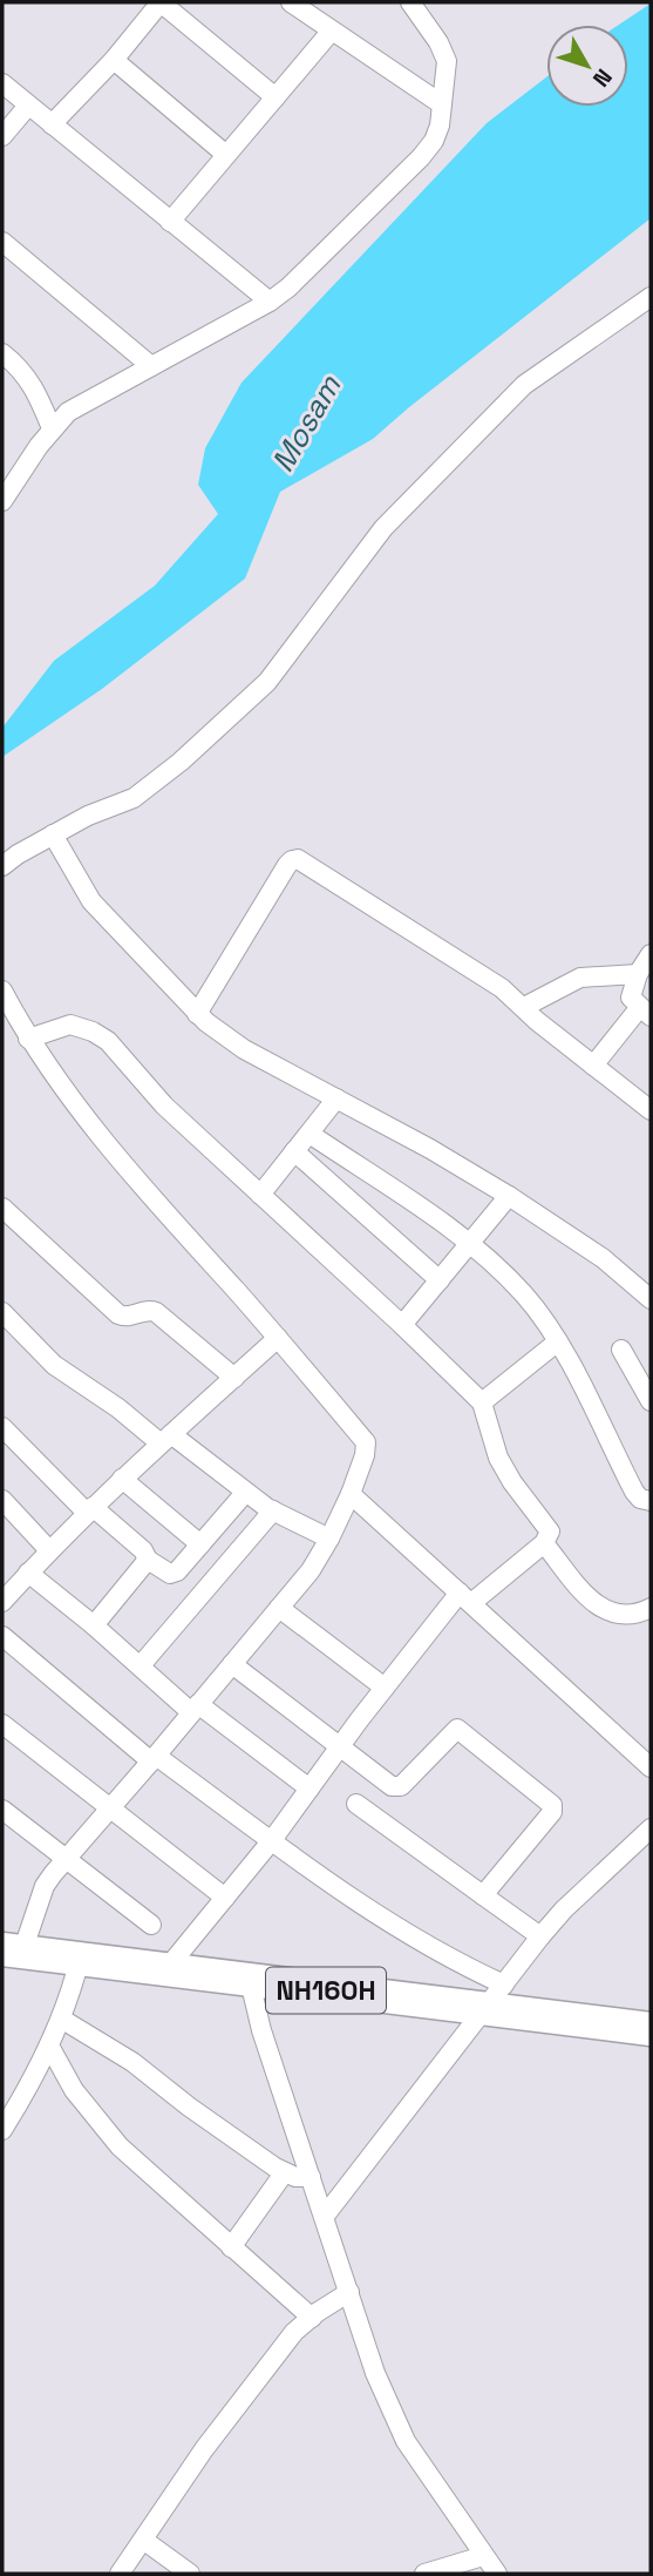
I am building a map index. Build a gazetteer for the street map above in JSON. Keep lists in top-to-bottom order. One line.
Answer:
{"streets":{"highway":["NH160H"]},"water":["Mosam"],"north":"bottom right"}
